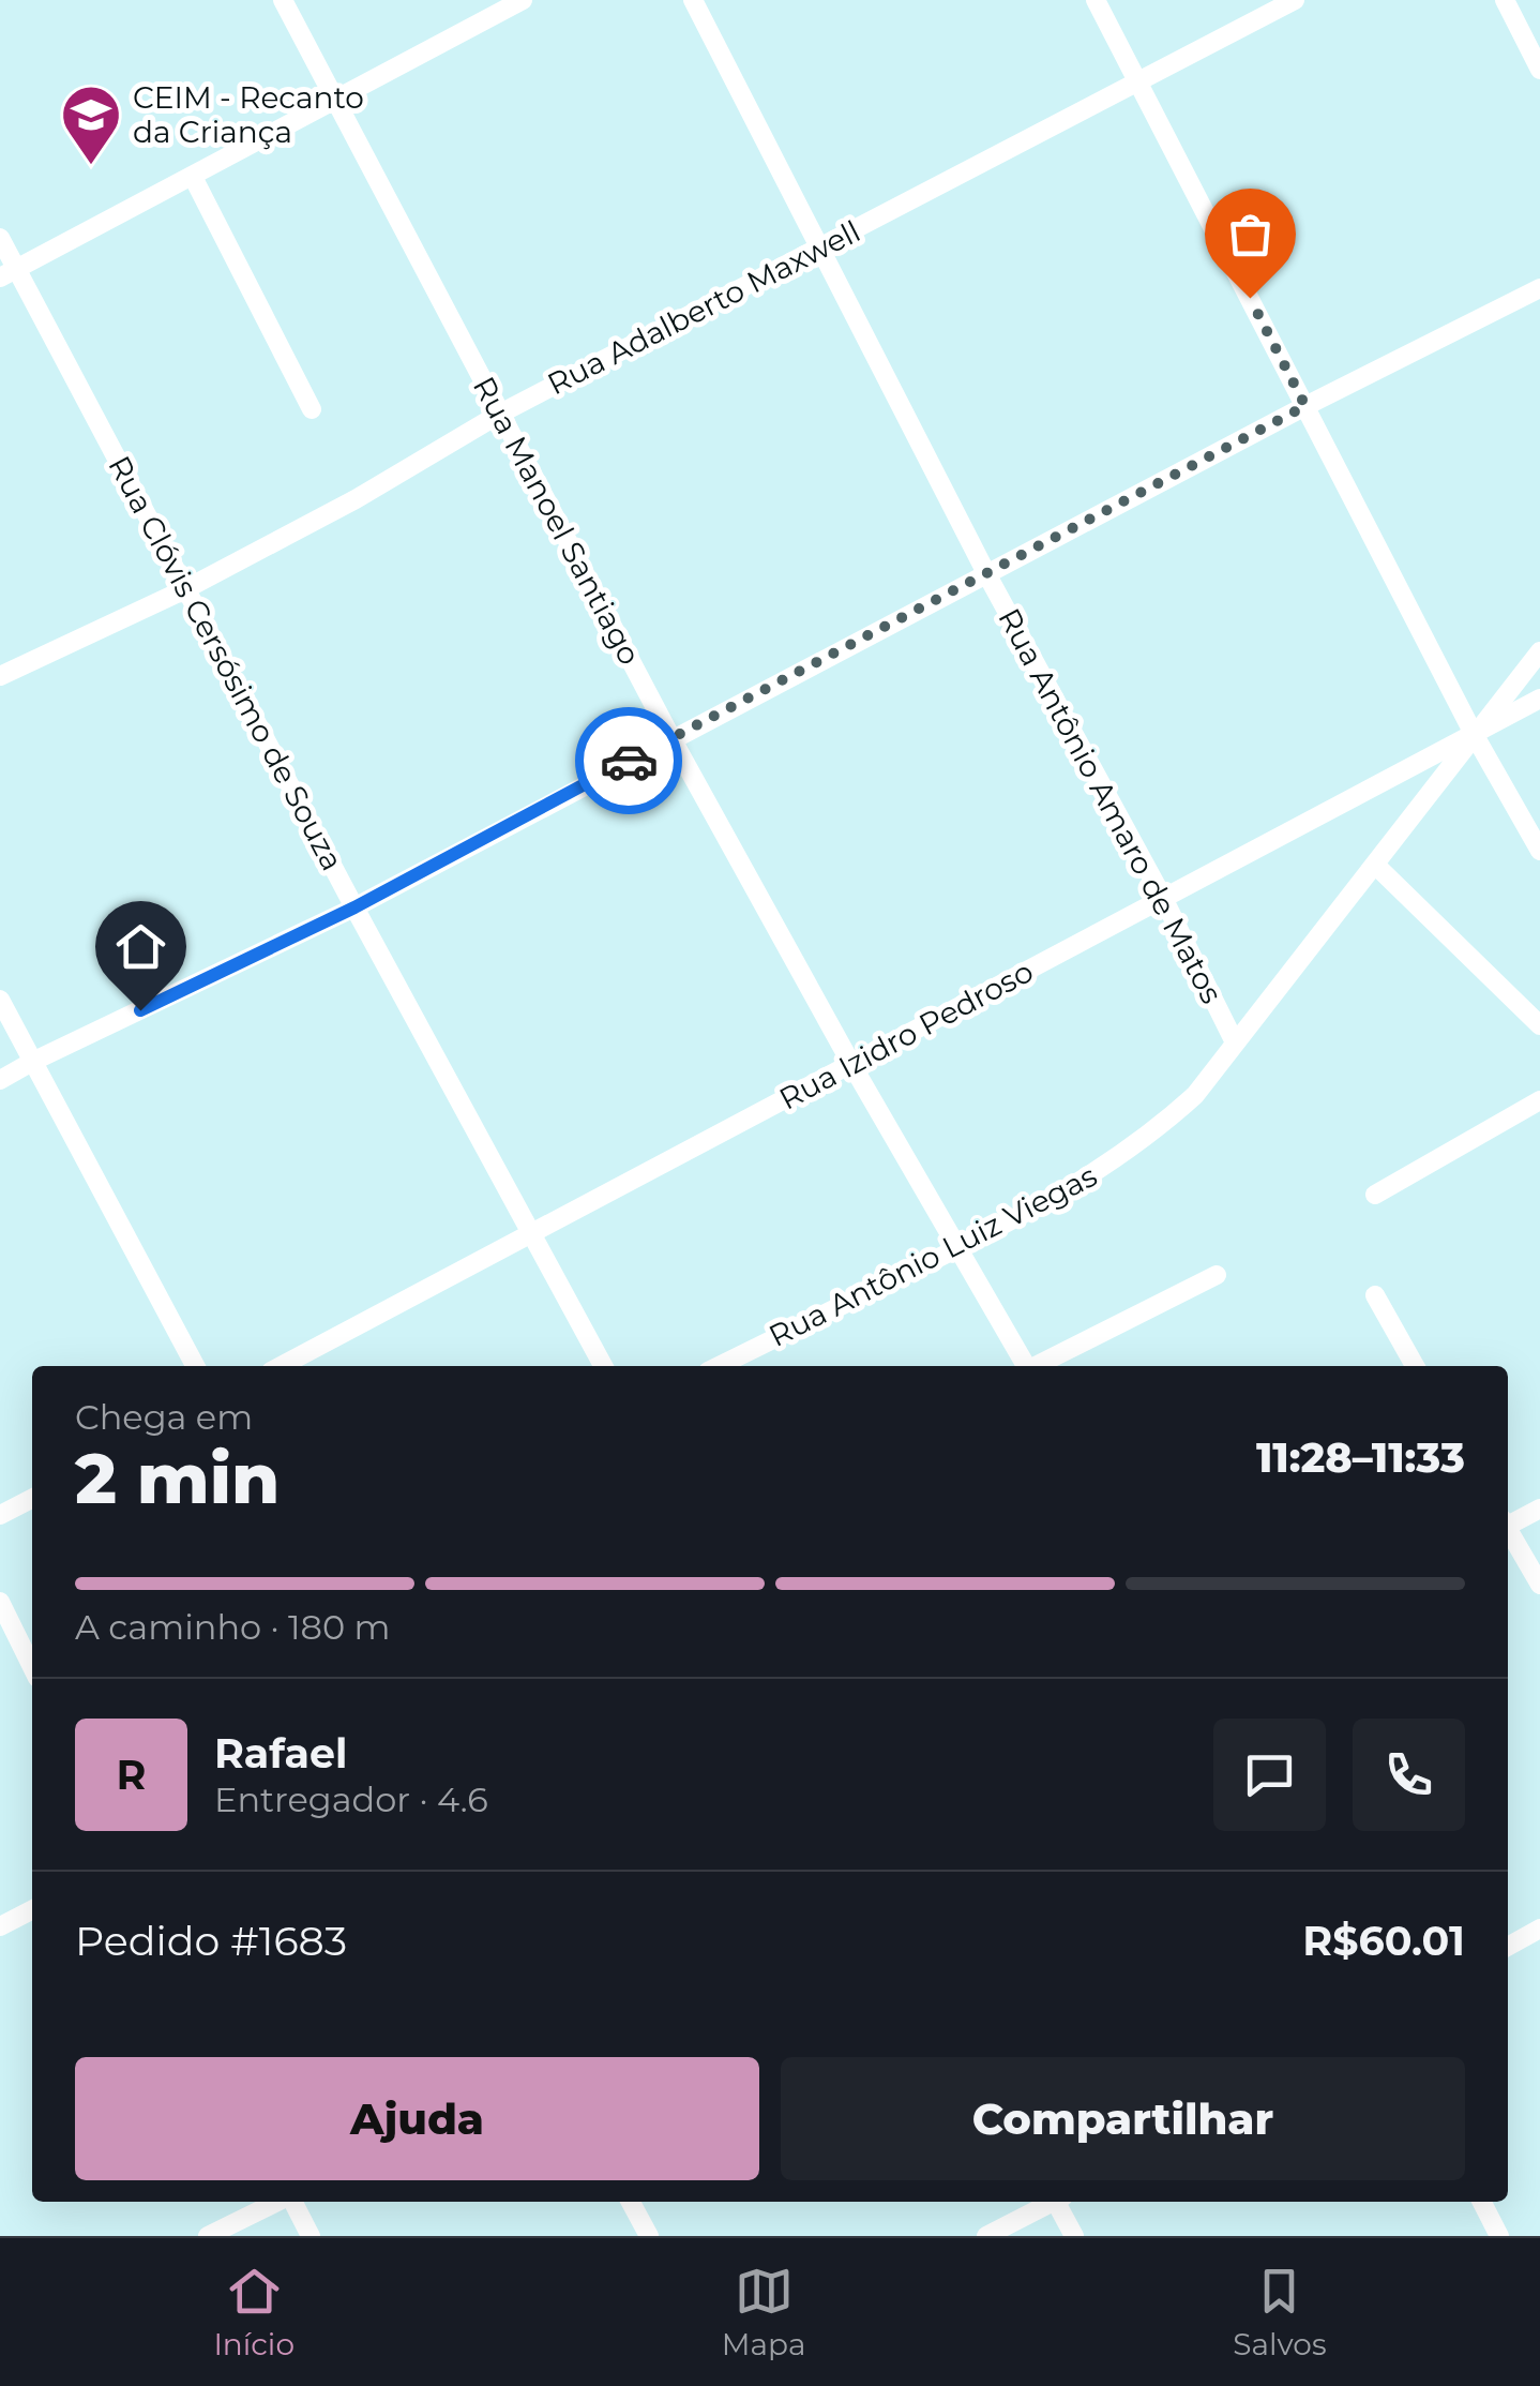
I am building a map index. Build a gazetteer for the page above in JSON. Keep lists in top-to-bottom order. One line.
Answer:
{"streets":{"street":["Rua Adalberto Maxwell","Rua Manoel Santiago","Rua Clóvis Cersósimo de Souza","Rua Antônio Amaro de Matos","Rua Izidro Pedroso","Rua Antônio Luiz Viegas"]},"crossings":[["Rua Adalberto Maxwell","Rua Manoel Santiago"],["Rua Adalberto Maxwell","Rua Clóvis Cersósimo de Souza"],["Rua Adalberto Maxwell","Rua Antônio Amaro de Matos"],["Rua Manoel Santiago","Rua Izidro Pedroso"],["Rua Manoel Santiago","Rua Antônio Luiz Viegas"],["Rua Clóvis Cersósimo de Souza","Rua Izidro Pedroso"],["Rua Antônio Amaro de Matos","Rua Izidro Pedroso"],["Rua Antônio Amaro de Matos","Rua Antônio Luiz Viegas"],["Rua Izidro Pedroso","Rua Antônio Luiz Viegas"]],"places":{"school or university":["CEIM - Recanto da Criança"]},"page":{"heading":["2 min","Chega em","11:28–11:33"],"panel":["Rafael","Entregador · 4.6","Pedido #1683","R$60.01"],"bar":"A caminho · 180 m","round":"R","buttons":["Ajuda","Compartilhar"],"tabs":["Início","Mapa","Salvos"]}}
